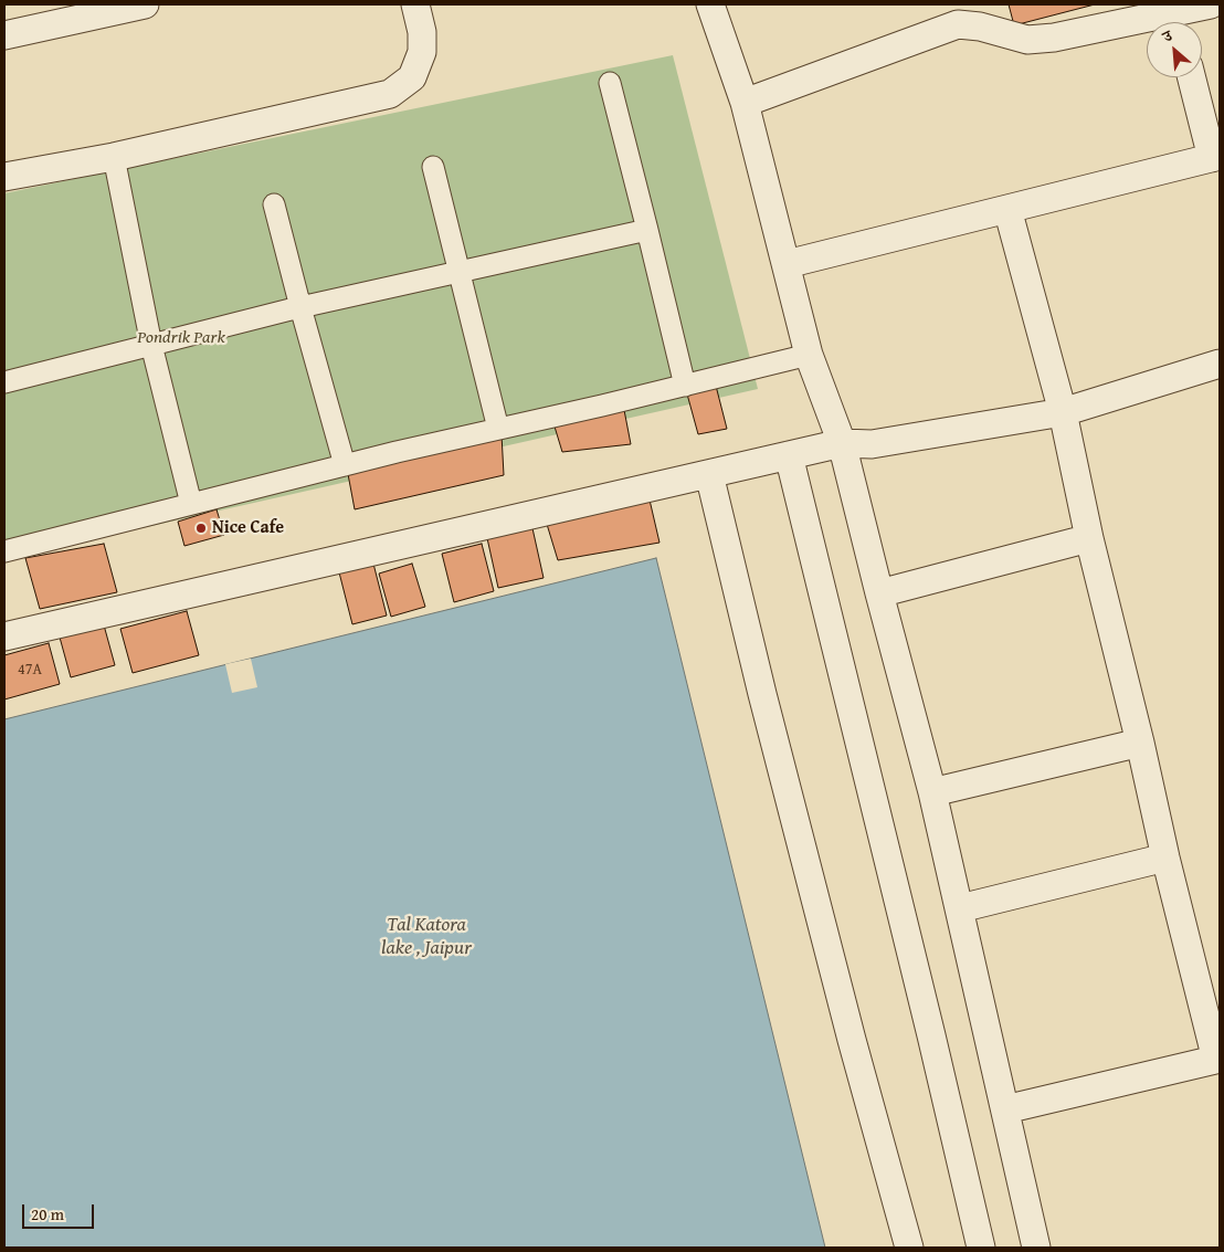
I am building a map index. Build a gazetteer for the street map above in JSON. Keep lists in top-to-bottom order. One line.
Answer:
{"water":["Tal Katora lake , Jaipur"],"parks":["Pondrik Park"],"places":["Nice Cafe"],"house_numbers":["47A"],"scale_bar":"20 m","north":"top left"}
